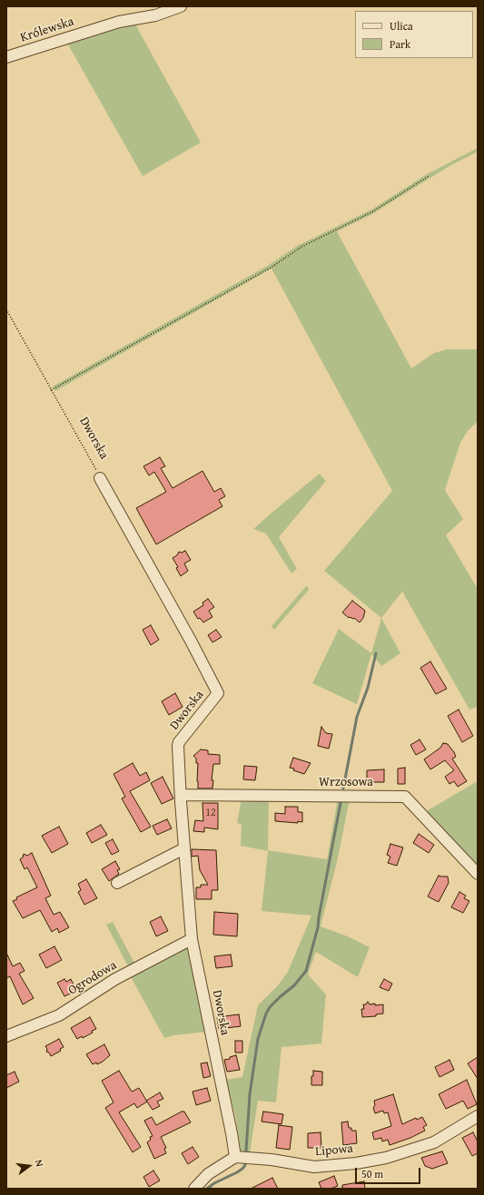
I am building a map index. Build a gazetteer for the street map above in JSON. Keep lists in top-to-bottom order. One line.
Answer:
{"streets":{"street":["Królewska","Dworska","Wrzosowa","Ogrodowa","Lipowa"]},"crossings":[["Dworska","Wrzosowa"],["Dworska","Ogrodowa"],["Dworska","Lipowa"]],"house_numbers":["12"],"legend":["Ulica","Park"],"scale_bar":"50 m","north":"right"}
